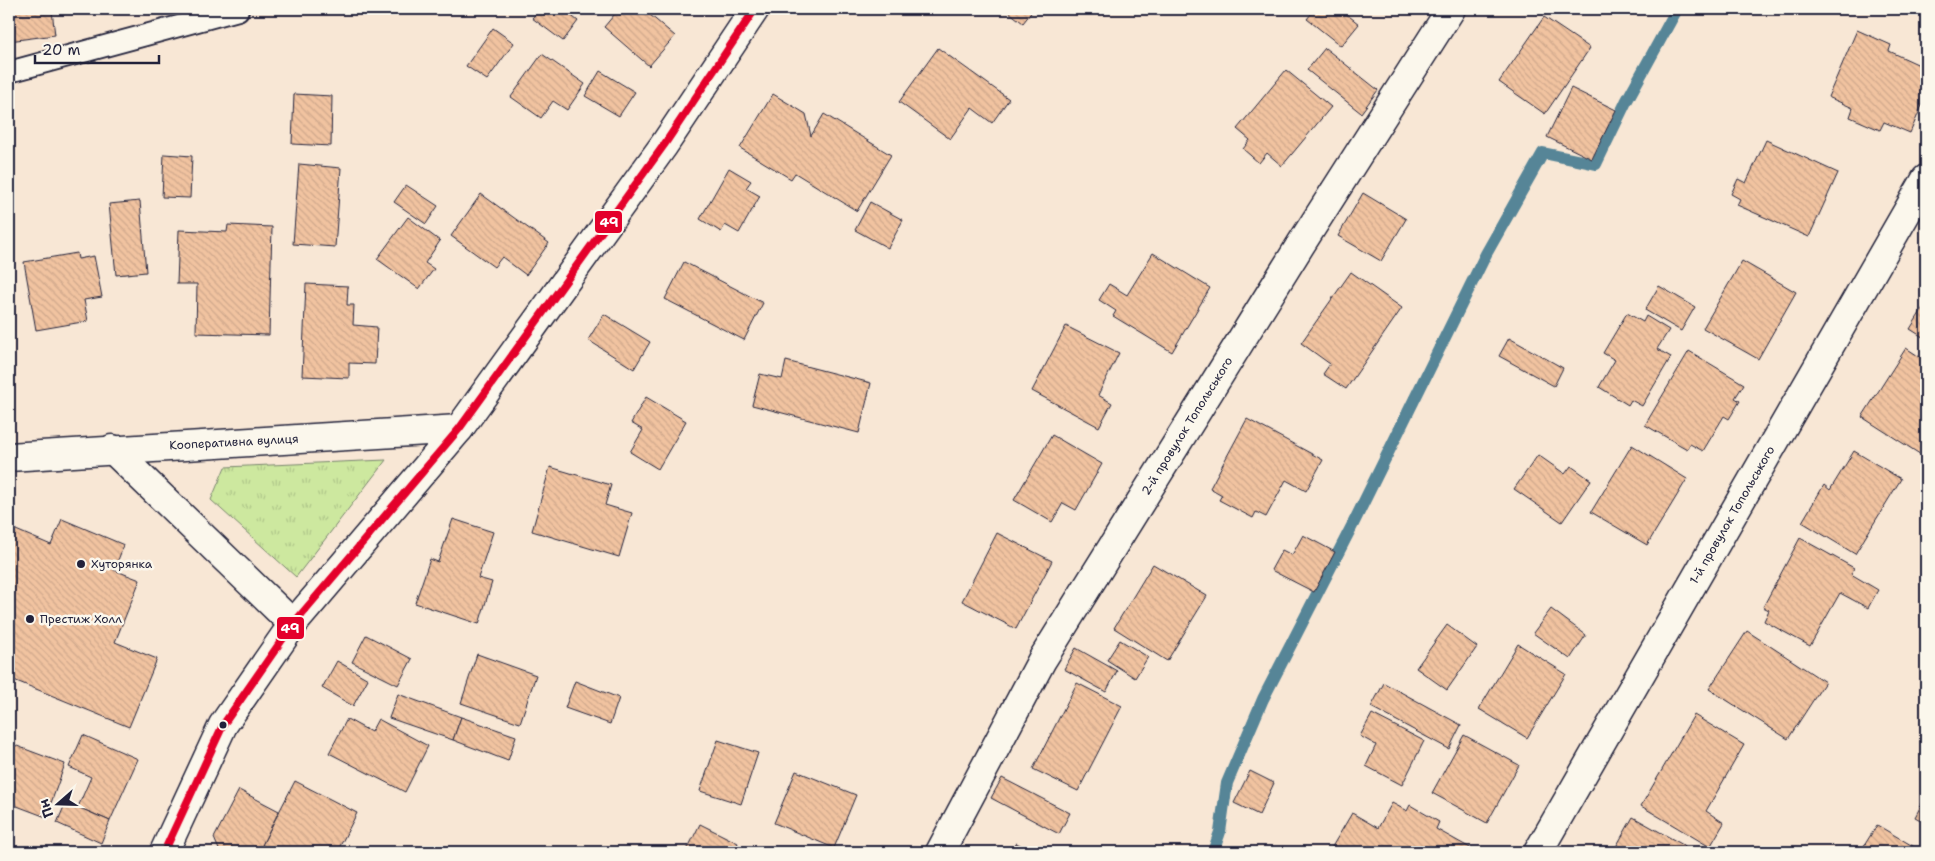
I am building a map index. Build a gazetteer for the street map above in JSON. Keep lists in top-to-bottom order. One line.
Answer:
{"streets":{"street":["2-й провулок Топольського","Кооперативна вулиця","1-й провулок Топольського"]},"places":["Хуторянка","Престиж Холл"],"lines":["transit line 49"],"scale_bar":"20 m","north":"left"}
